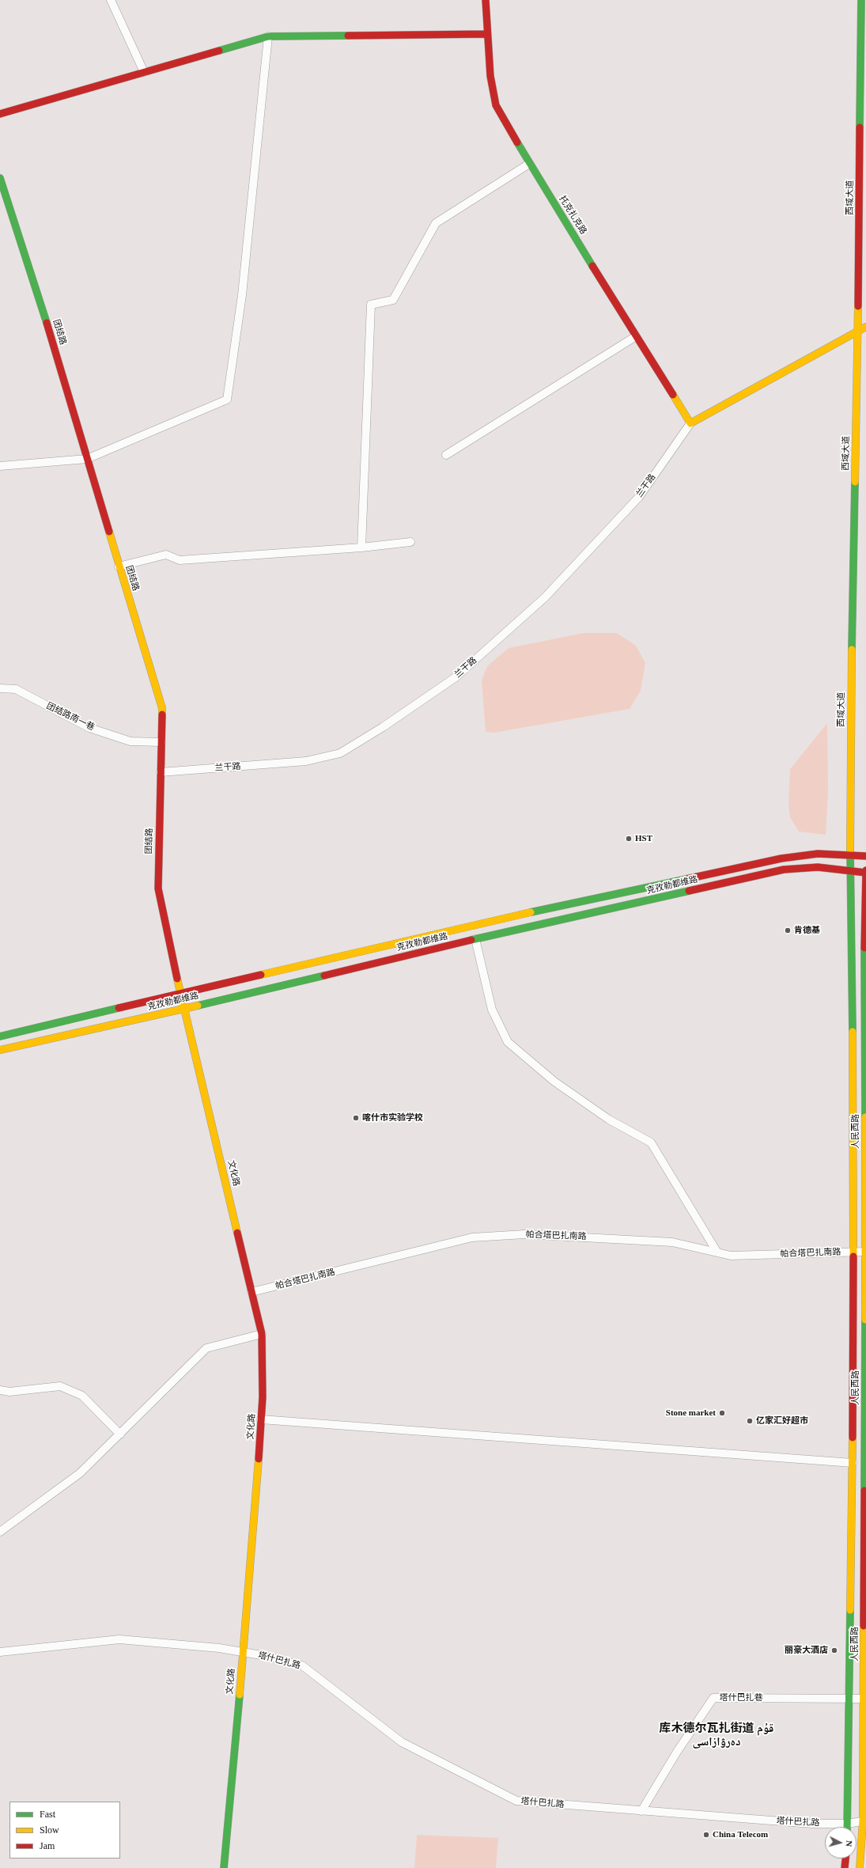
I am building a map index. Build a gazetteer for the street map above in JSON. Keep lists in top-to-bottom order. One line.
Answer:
{"streets":{"main road":["西域大道","托克扎克路","团结路","克孜勒都维路","人民西路","文化路"],"street":["兰干路","团结路南一巷","帕合塔巴扎南路","塔什巴扎路","塔什巴扎巷"]},"crossings":[["西域大道","克孜勒都维路"],["西域大道","人民西路"],["托克扎克路","兰干路"],["团结路","兰干路"],["团结路","团结路南一巷"],["团结路","克孜勒都维路"],["团结路","文化路"],["克孜勒都维路","人民西路"],["克孜勒都维路","文化路"],["人民西路","帕合塔巴扎南路"],["人民西路","塔什巴扎路"],["人民西路","塔什巴扎巷"],["文化路","帕合塔巴扎南路"],["文化路","塔什巴扎路"],["塔什巴扎路","塔什巴扎巷"]],"districts":["库木德尔瓦扎街道 قۇم دەرۋازاسى"],"places":["HST","肯德基","喀什市实验学校","Stone market","亿家汇好超市","丽豪大酒店","China Telecom"],"legend":["Fast","Slow","Jam"],"north":"right"}
